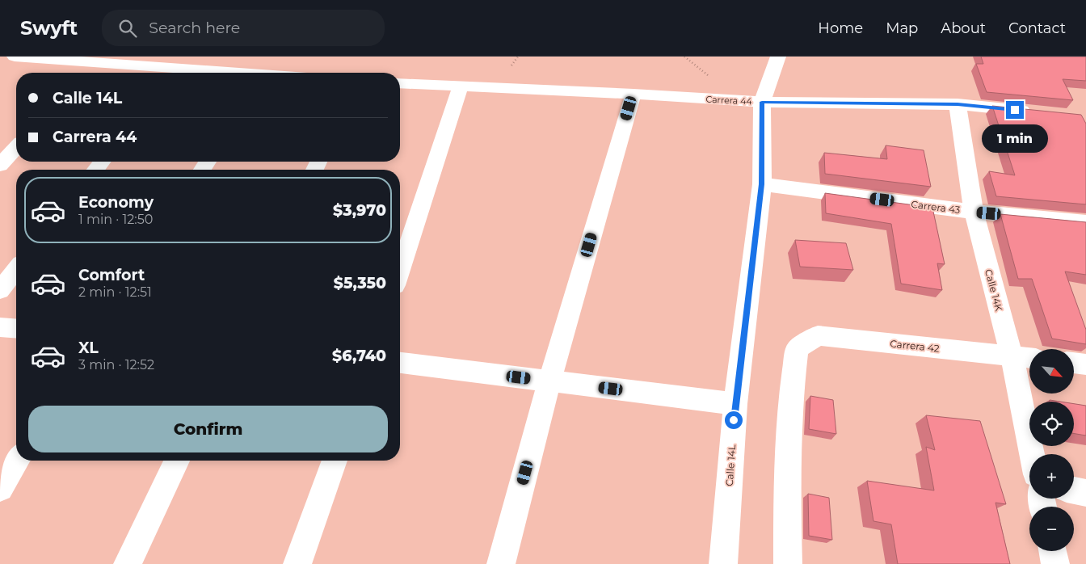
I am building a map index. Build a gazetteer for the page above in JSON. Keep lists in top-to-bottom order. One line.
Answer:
{"streets":{"street":["Carrera 44","Carrera 43","Calle 14K","Carrera 42","Calle 14L"]},"crossings":[["Carrera 44","Calle 14K"],["Carrera 44","Calle 14L"],["Carrera 43","Calle 14K"],["Carrera 43","Calle 14L"],["Calle 14K","Carrera 42"]],"north":"bottom right","page":{"header":"Swyft","search":"Search here","nav":["Home","Map","About","Contact"],"banner":["Calle 14L","Carrera 44"],"bubble":"1 min","list":[{"name":"Economy","note":"1 min · 12:50","value":"$3,970"},{"name":"Comfort","note":"2 min · 12:51","value":"$5,350"},{"name":"XL","note":"3 min · 12:52","value":"$6,740"}],"map_buttons":["+","−"],"buttons":"Confirm"}}
